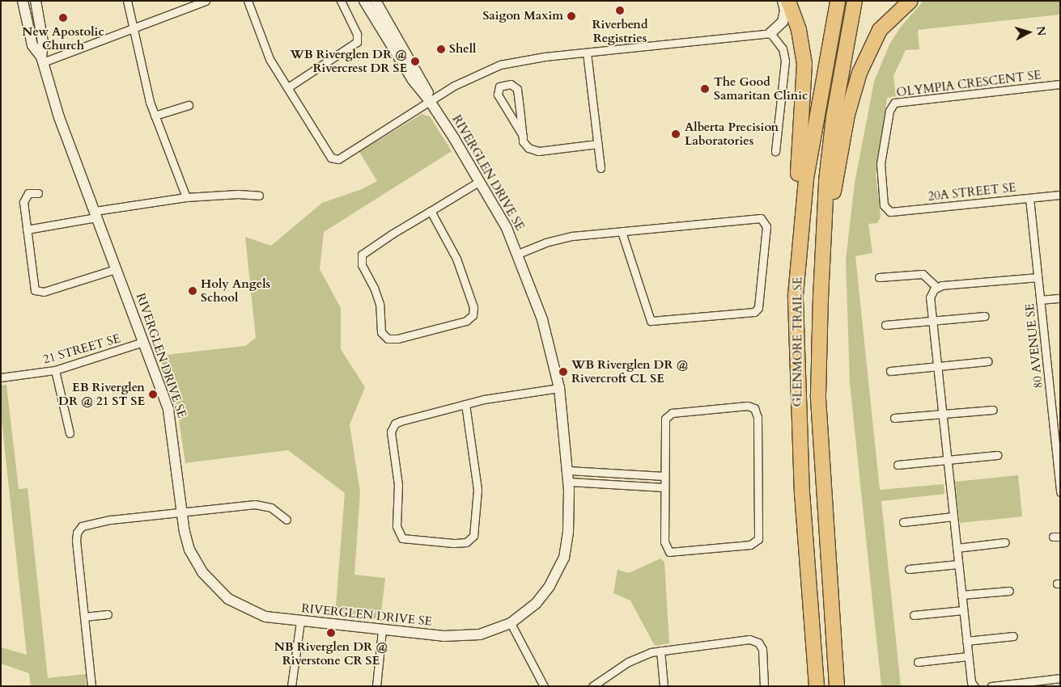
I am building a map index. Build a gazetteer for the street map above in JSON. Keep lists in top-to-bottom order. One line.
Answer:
{"streets":{"highway":["GLENMORE TRAIL SE"],"street":["OLYMPIA CRESCENT SE","RIVERGLEN DRIVE SE","20A STREET SE","80 AVENUE SE","21 STREET SE"]},"crossings":[["OLYMPIA CRESCENT SE","20A STREET SE"],["RIVERGLEN DRIVE SE","21 STREET SE"],["20A STREET SE","80 AVENUE SE"]],"places":["Riverbend Registries","Saigon Maxim","New Apostolic Church","Shell","WB Riverglen DR @ Rivercrest DR SE","The Good Samaritan Clinic","Alberta Precision Laboratories","Holy Angels School","WB Riverglen DR @ Rivercroft CL SE","EB Riverglen DR @ 21 ST SE","NB Riverglen DR @ Riverstone CR SE"],"north":"right"}
